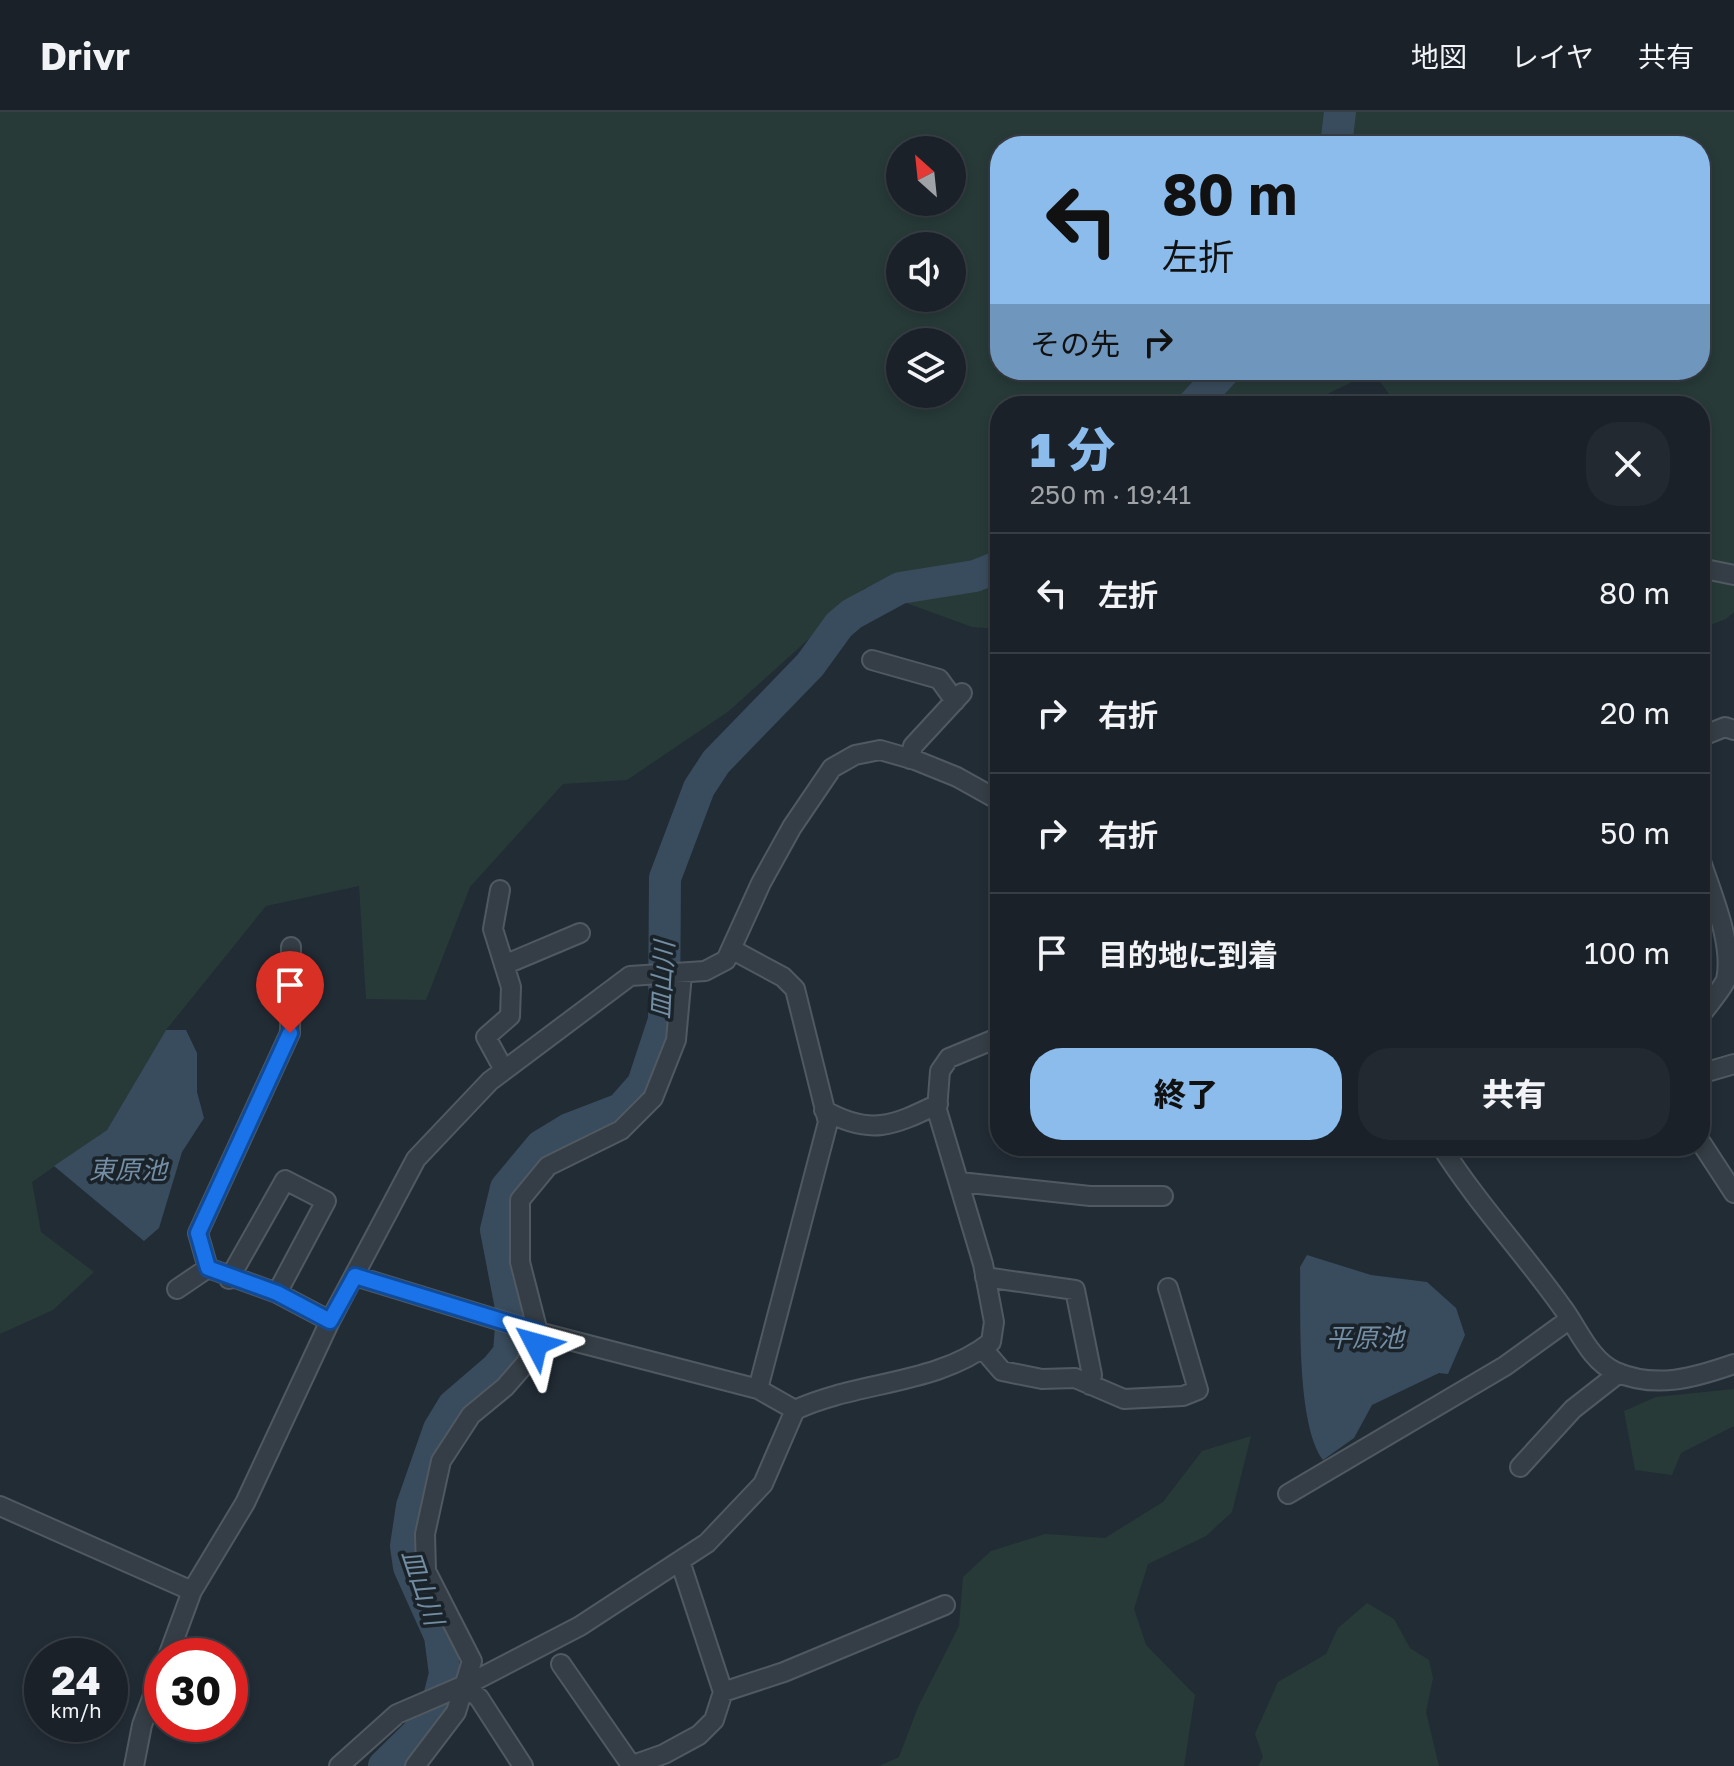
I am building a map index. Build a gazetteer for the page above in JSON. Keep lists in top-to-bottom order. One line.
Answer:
{"water":["皿山川","東原池","平原池"],"north":"top left","page":{"header":"Drivr","nav":["地図","レイヤ","共有"],"turn":["80 m","左折"],"then":"その先","heading":["1 分","250 m · 19:41"],"list":[{"name":"左折","value":"80 m"},{"name":"右折","value":"20 m"},{"name":"右折","value":"50 m"},{"name":"目的地に到着","value":"100 m"}],"buttons":["終了","共有"],"speed":"24 km/h","limit":"30"}}
